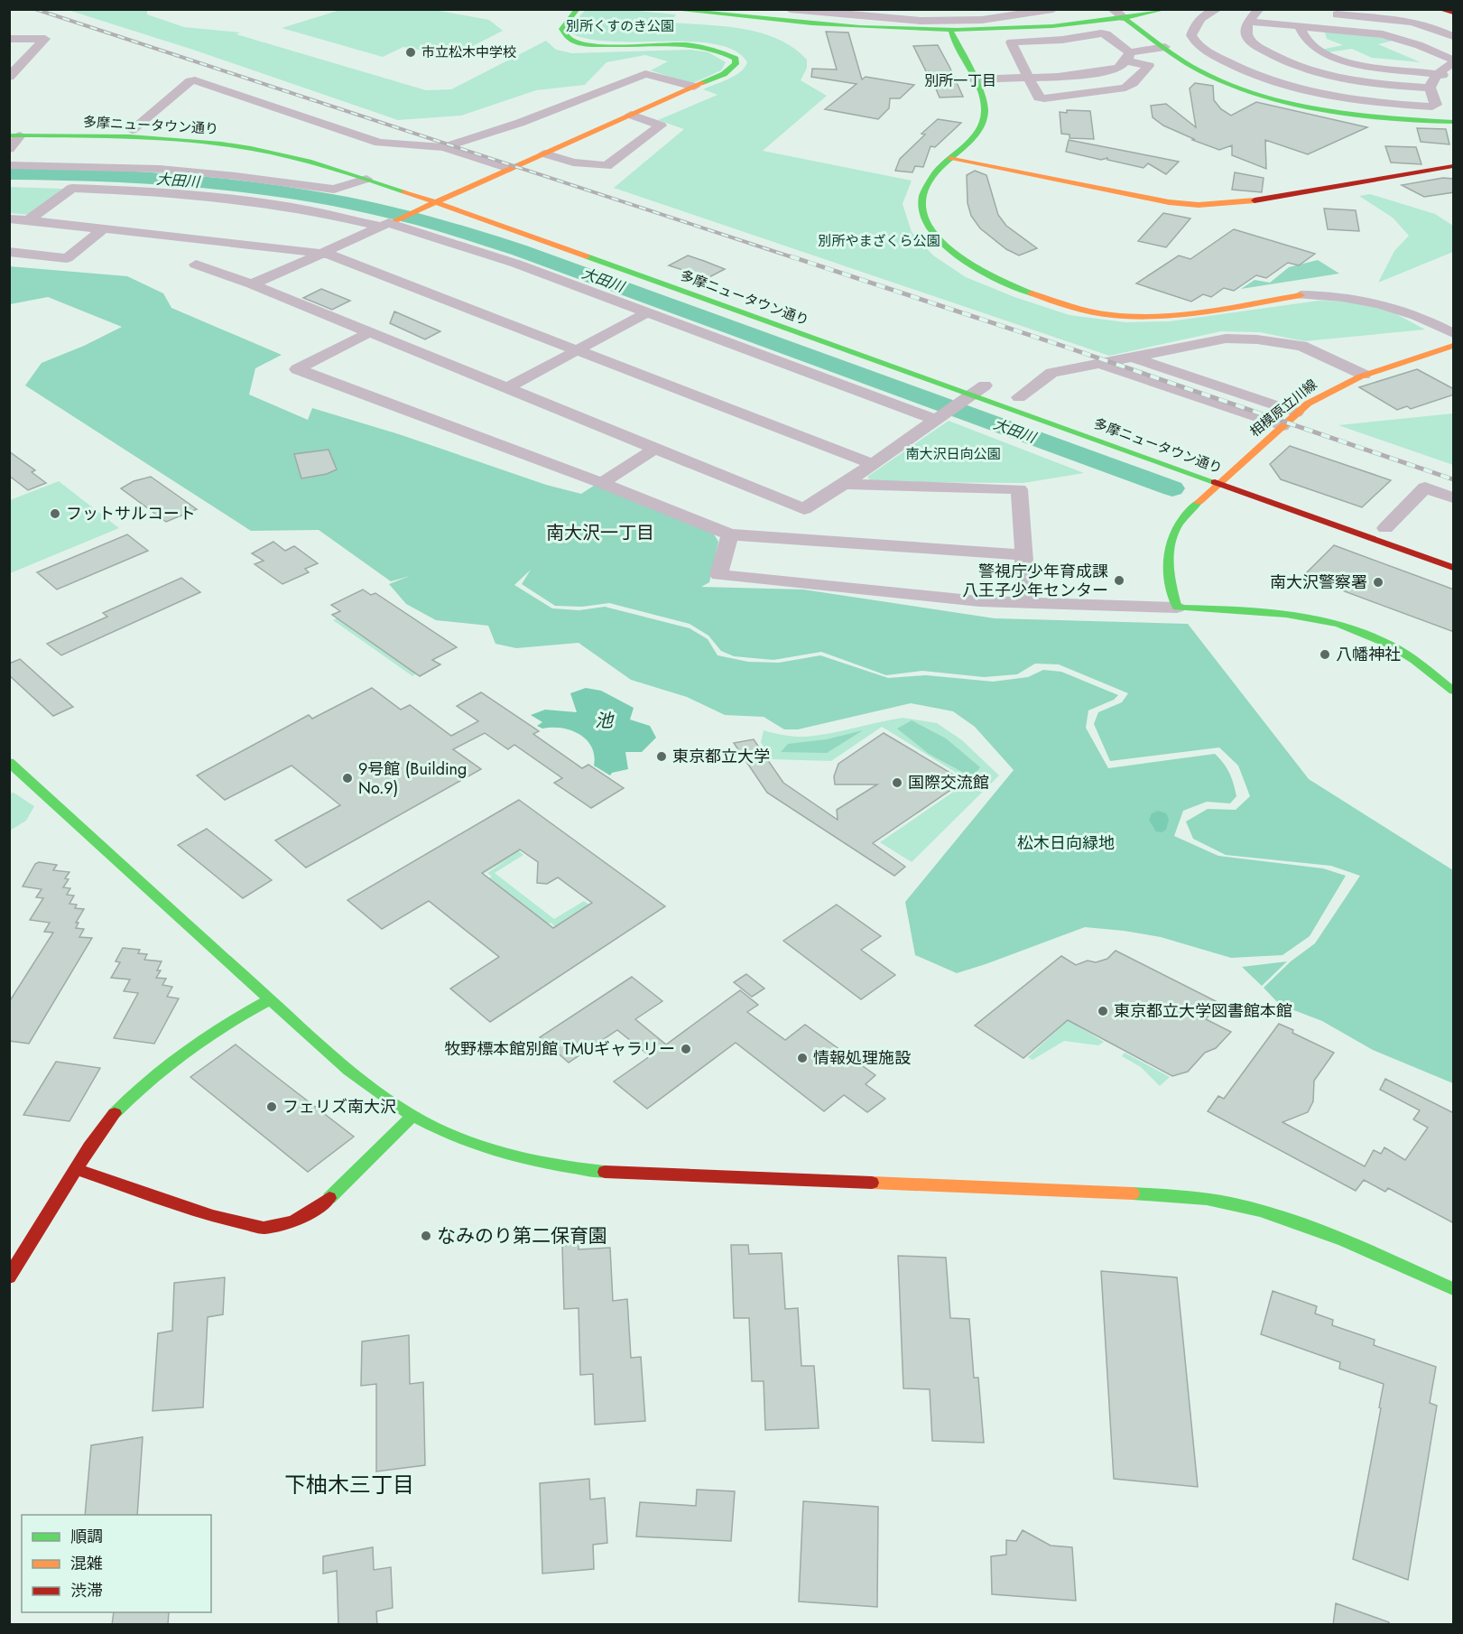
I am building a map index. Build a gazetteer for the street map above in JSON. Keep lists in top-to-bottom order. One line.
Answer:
{"streets":{"street":["多摩ニュータウン通り","相模原立川線"]},"crossings":[["多摩ニュータウン通り","相模原立川線"]],"districts":["別所一丁目","南大沢一丁目","下柚木三丁目"],"water":["大田川","池"],"parks":["別所くすのき公園","別所やまざくら公園","南大沢日向公園","松木日向緑地"],"places":["市立松木中学校","フットサルコート","警視庁少年育成課 八王子少年センター","南大沢警察署","八幡神社","東京都立大学","9号館 (Building No.9)","国際交流館","東京都立大学図書館本館","牧野標本館別館 TMUギャラリー","情報処理施設","フェリズ南大沢","なみのり第二保育園"],"legend":["順調","混雑","渋滞"]}
